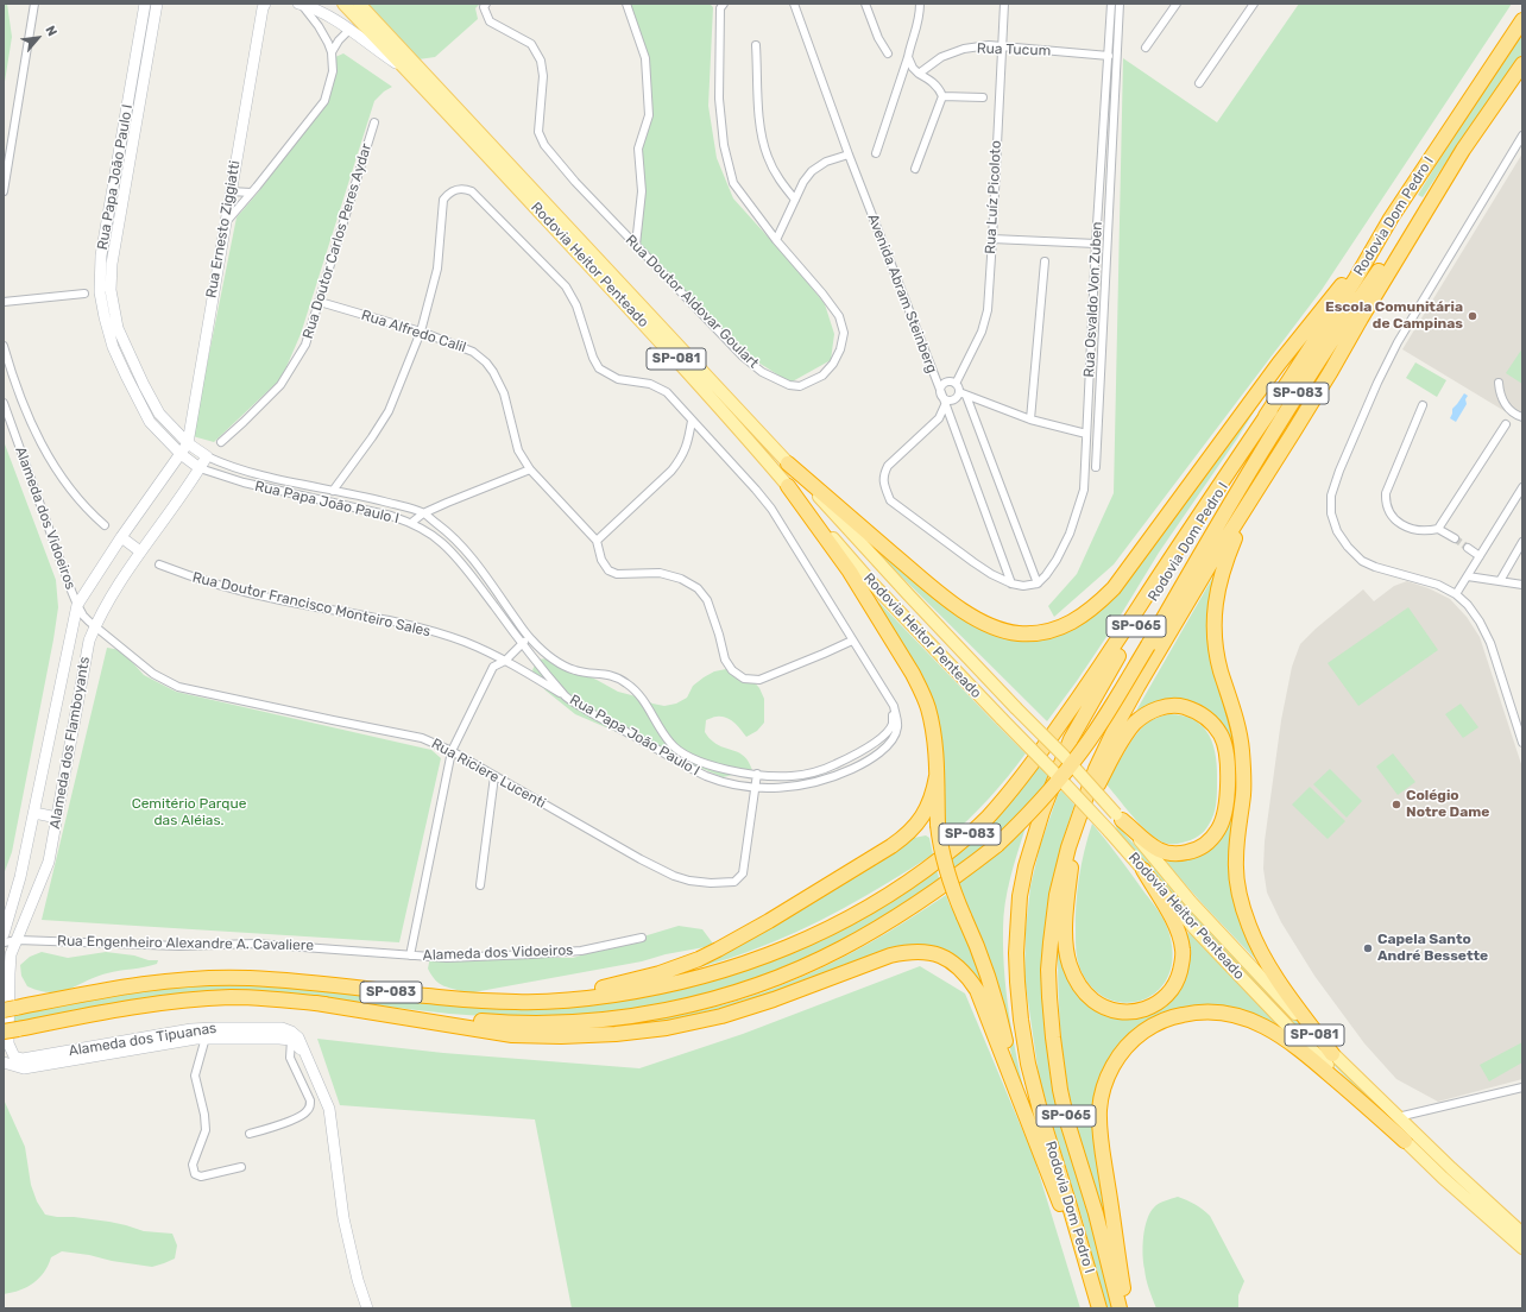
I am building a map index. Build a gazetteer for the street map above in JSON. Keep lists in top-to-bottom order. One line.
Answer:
{"streets":{"highway":["Rodovia Dom Pedro I","SP-083","SP-065"],"main road":["Rodovia Heitor Penteado","SP-081"],"street":["Rua Tucum","Rua Papa João Paulo I","Rua Luíz Picoloto","Rua Ernesto Ziggiatti","Rua Doutor Carlos Peres Aydar","Avenida Abram Steinberg","Rua Osvaldo Von Zuben","Rua Doutor Aldovar Goulart","Rua Alfredo Calil","Alameda dos Vidoeiros","Rua Doutor Francisco Monteiro Sales","Alameda dos Flamboyants","Rua Riciere Lucenti","Rua Engenheiro Alexandre A. Cavaliere","Alameda dos Tipuanas"]},"crossings":[["Rua Tucum","Rua Luíz Picoloto"],["Rua Tucum","Rua Osvaldo Von Zuben"],["Rua Papa João Paulo I","Rua Ernesto Ziggiatti"],["Rua Papa João Paulo I","Rua Doutor Francisco Monteiro Sales"],["Rua Papa João Paulo I","Alameda dos Flamboyants"],["Rua Papa João Paulo I","Rua Riciere Lucenti"],["Rua Luíz Picoloto","Avenida Abram Steinberg"],["Rodovia Dom Pedro I","SP-083"],["Rua Ernesto Ziggiatti","Alameda dos Flamboyants"],["Rua Doutor Carlos Peres Aydar","Rua Alfredo Calil"],["SP-083","Alameda dos Flamboyants"],["Alameda dos Vidoeiros","Alameda dos Flamboyants"],["Alameda dos Vidoeiros","Rua Riciere Lucenti"],["Alameda dos Vidoeiros","Rua Engenheiro Alexandre A. Cavaliere"],["Alameda dos Flamboyants","Rua Riciere Lucenti"],["Alameda dos Flamboyants","Rua Engenheiro Alexandre A. Cavaliere"]],"parks":["Cemitério Parque das Aléias."],"places":["Escola Comunitária de Campinas","Colégio Notre Dame","Capela Santo André Bessette"],"north":"top right"}
